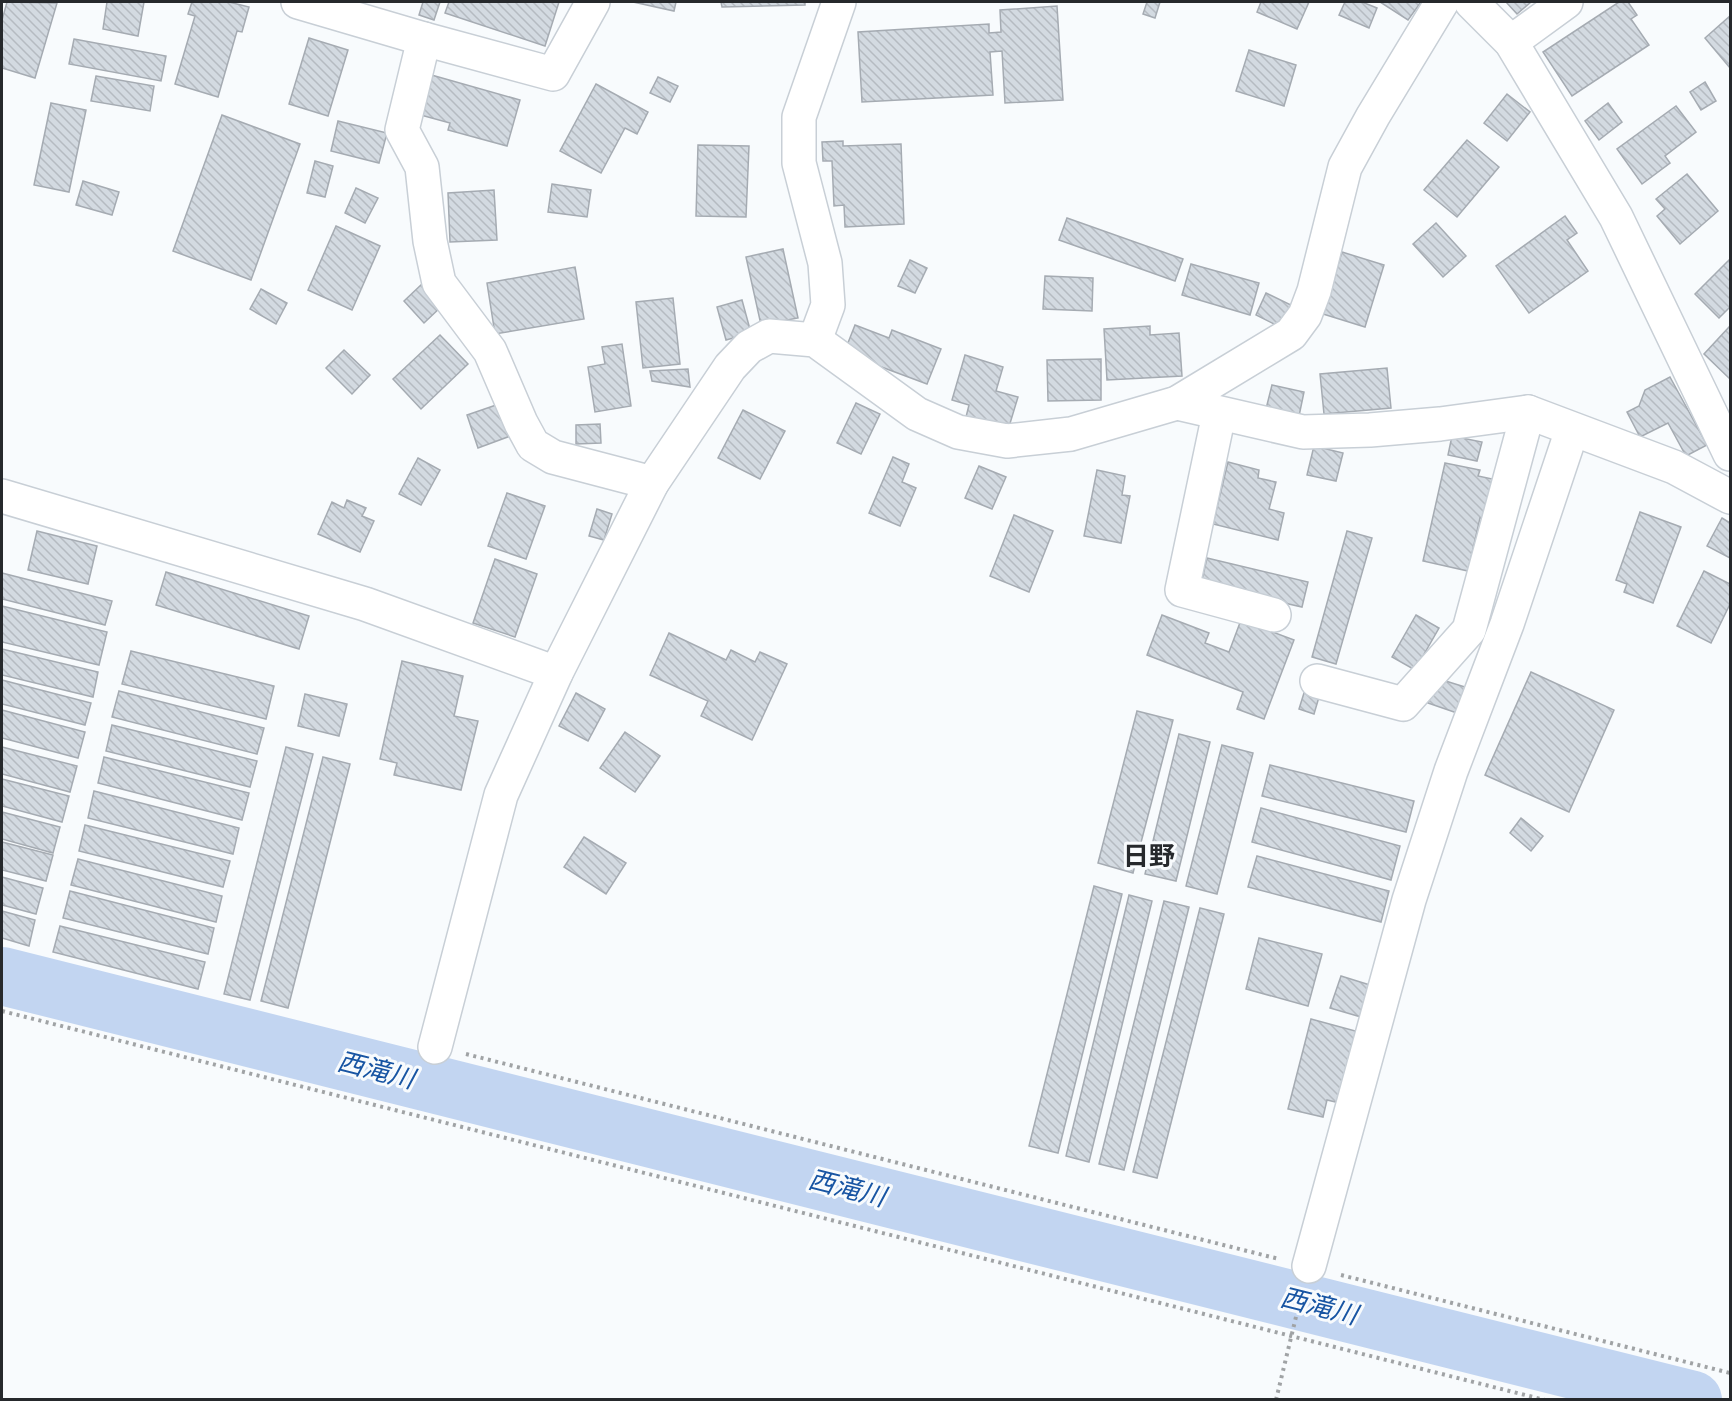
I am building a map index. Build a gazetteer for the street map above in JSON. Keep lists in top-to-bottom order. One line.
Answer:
{"districts":["日野"],"water":["西滝川"]}
